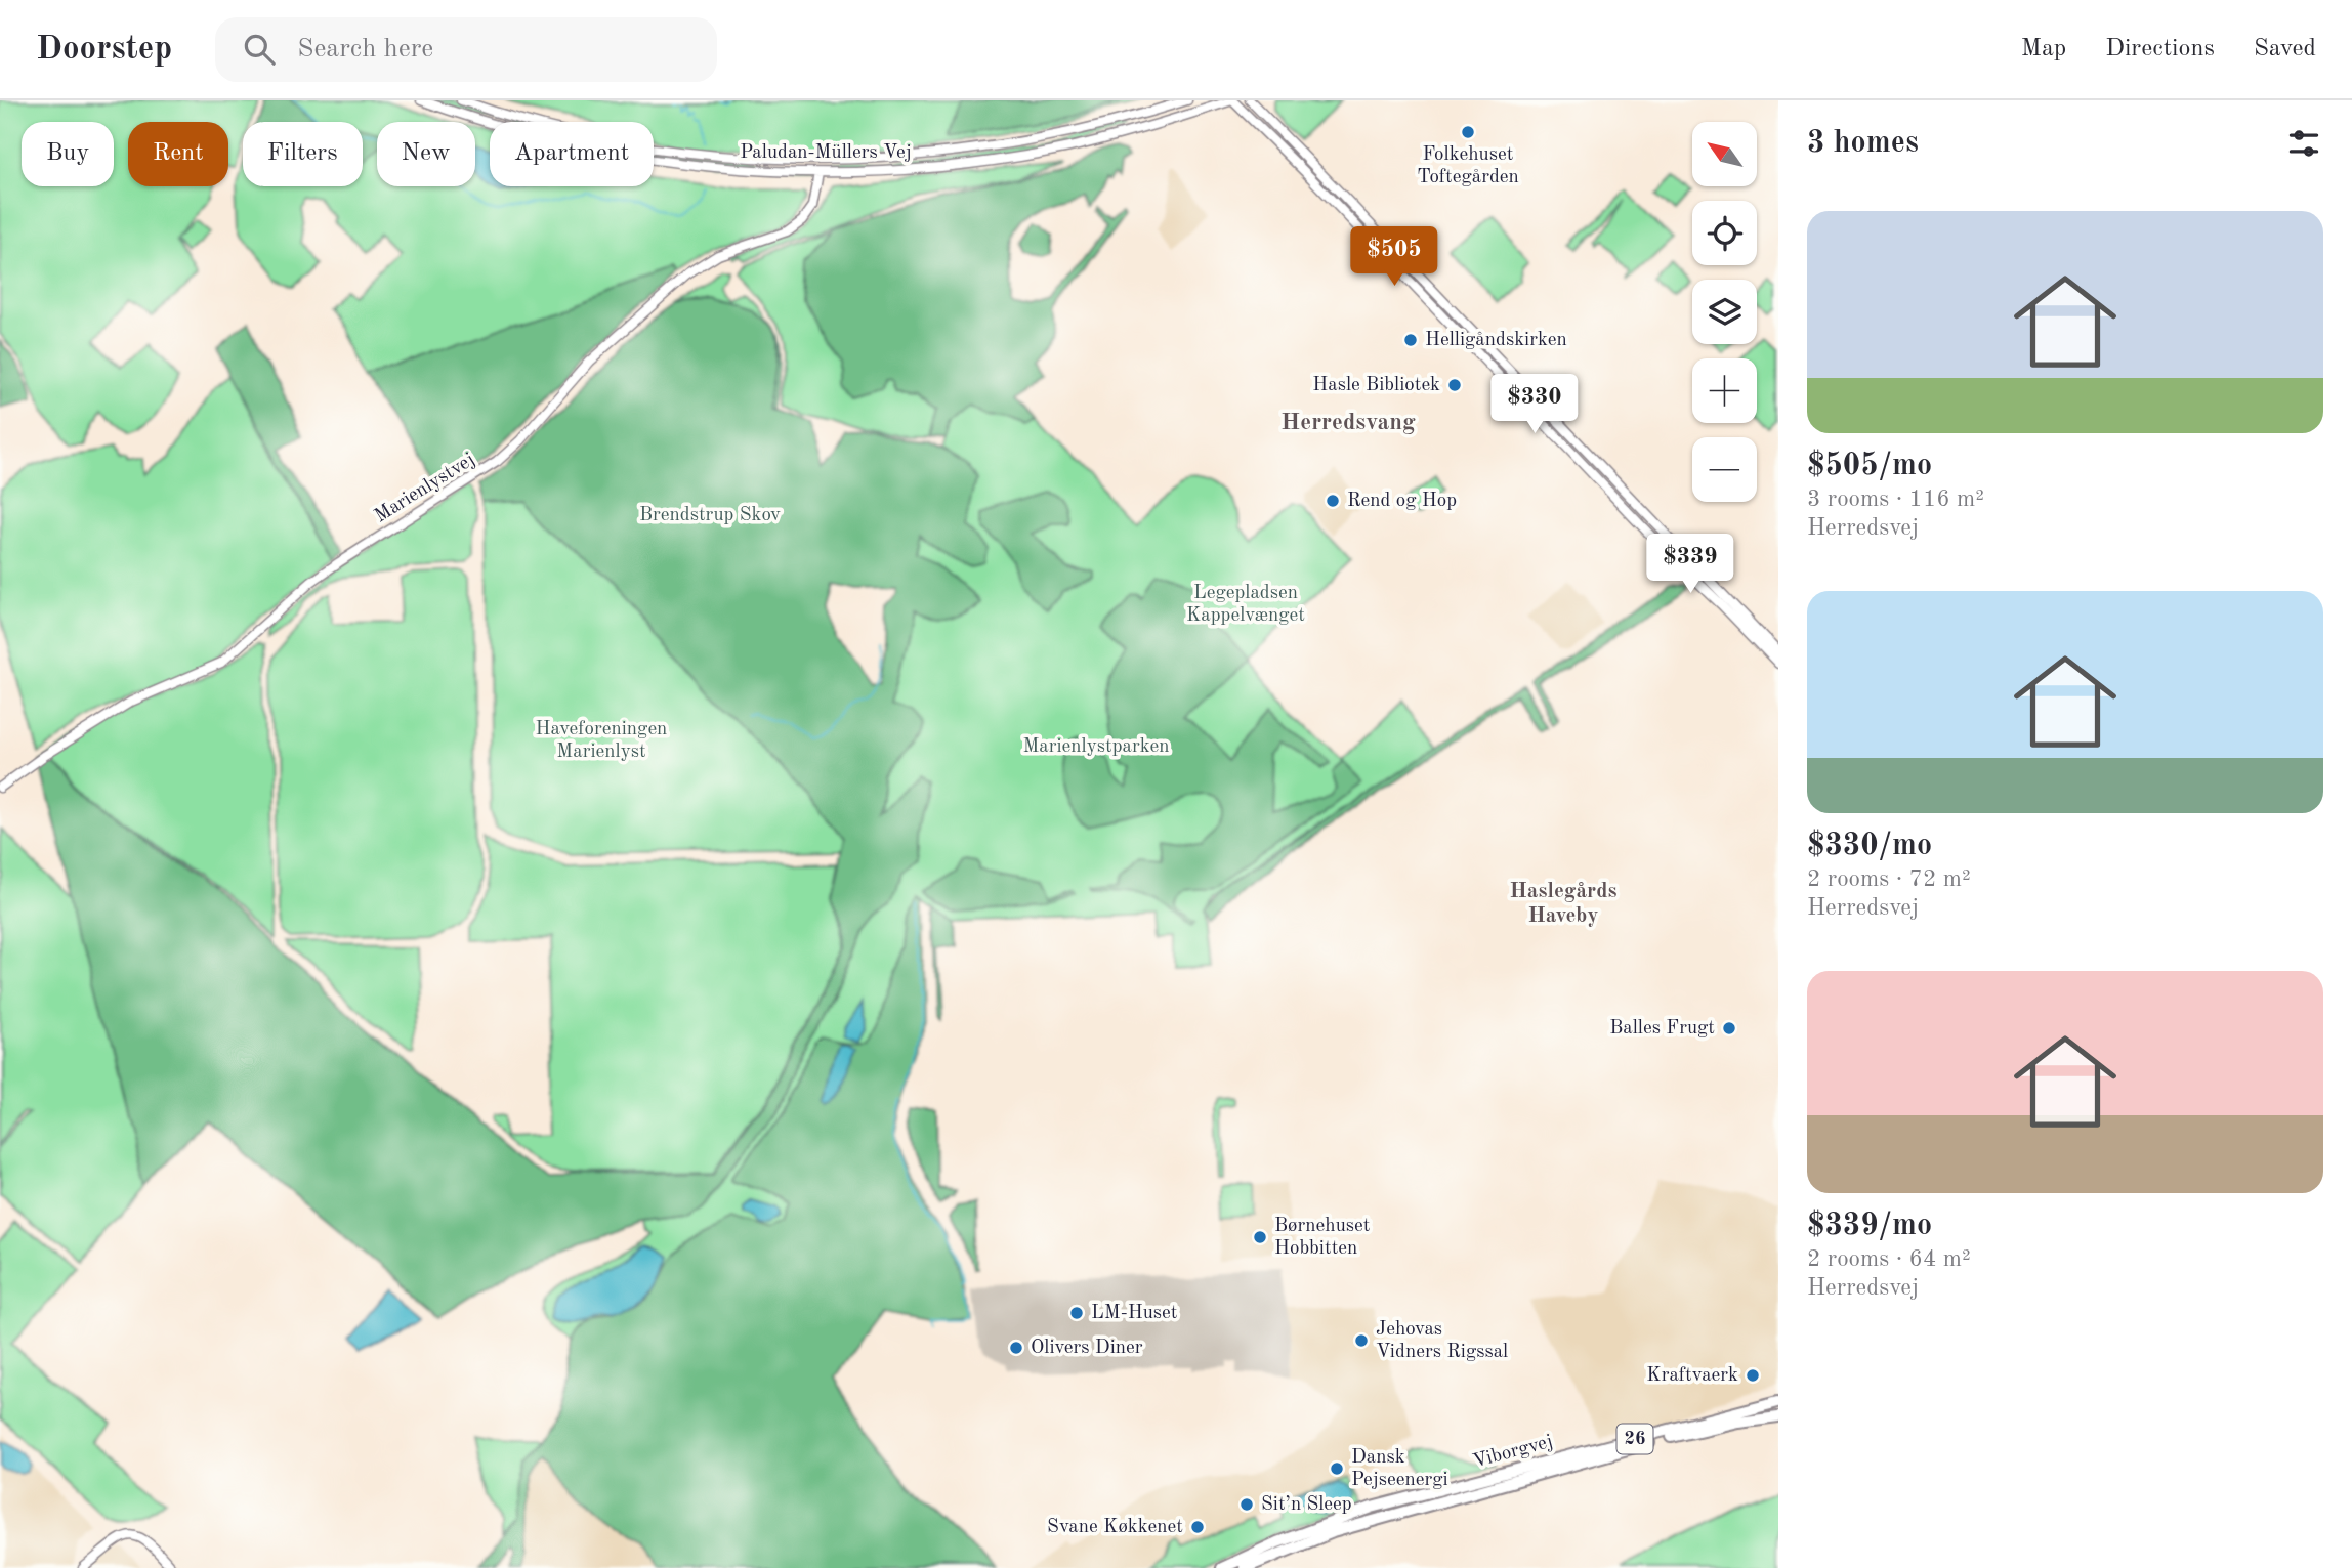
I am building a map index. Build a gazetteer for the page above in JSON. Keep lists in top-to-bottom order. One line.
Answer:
{"streets":{"main road":["26","Viborgvej"],"street":["Paludan-Müllers Vej","Marienlystvej"]},"crossings":[["Paludan-Müllers Vej","Marienlystvej"]],"districts":["Herredsvang","Haslegårds Haveby"],"parks":["Brendstrup Skov","Legepladsen Kappelvænget","Haveforeningen Marienlyst","Marienlystparken"],"places":["Folkehuset Toftegården","Helligåndskirken","Hasle Bibliotek","Rend og Hop","Balles Frugt","Børnehuset Hobbitten","LM-Huset","Jehovas Vidners Rigssal","Olivers Diner","Kraftvaerk","Dansk Pejseenergi","Sit’n Sleep","Svane Køkkenet"],"north":"top left","page":{"header":"Doorstep","search":"Search here","nav":["Map","Directions","Saved"],"heading":"3 homes","map_buttons":["+","−"],"chip":["Buy","Rent","Filters","New","Apartment"],"list":[{"name":"$505/mo","note":"3 rooms · 116 m² · Herredsvej"},{"name":"$330/mo","note":"2 rooms · 72 m² · Herredsvej"},{"name":"$339/mo","note":"2 rooms · 64 m² · Herredsvej"}],"price":["$505","$330","$339"]}}
